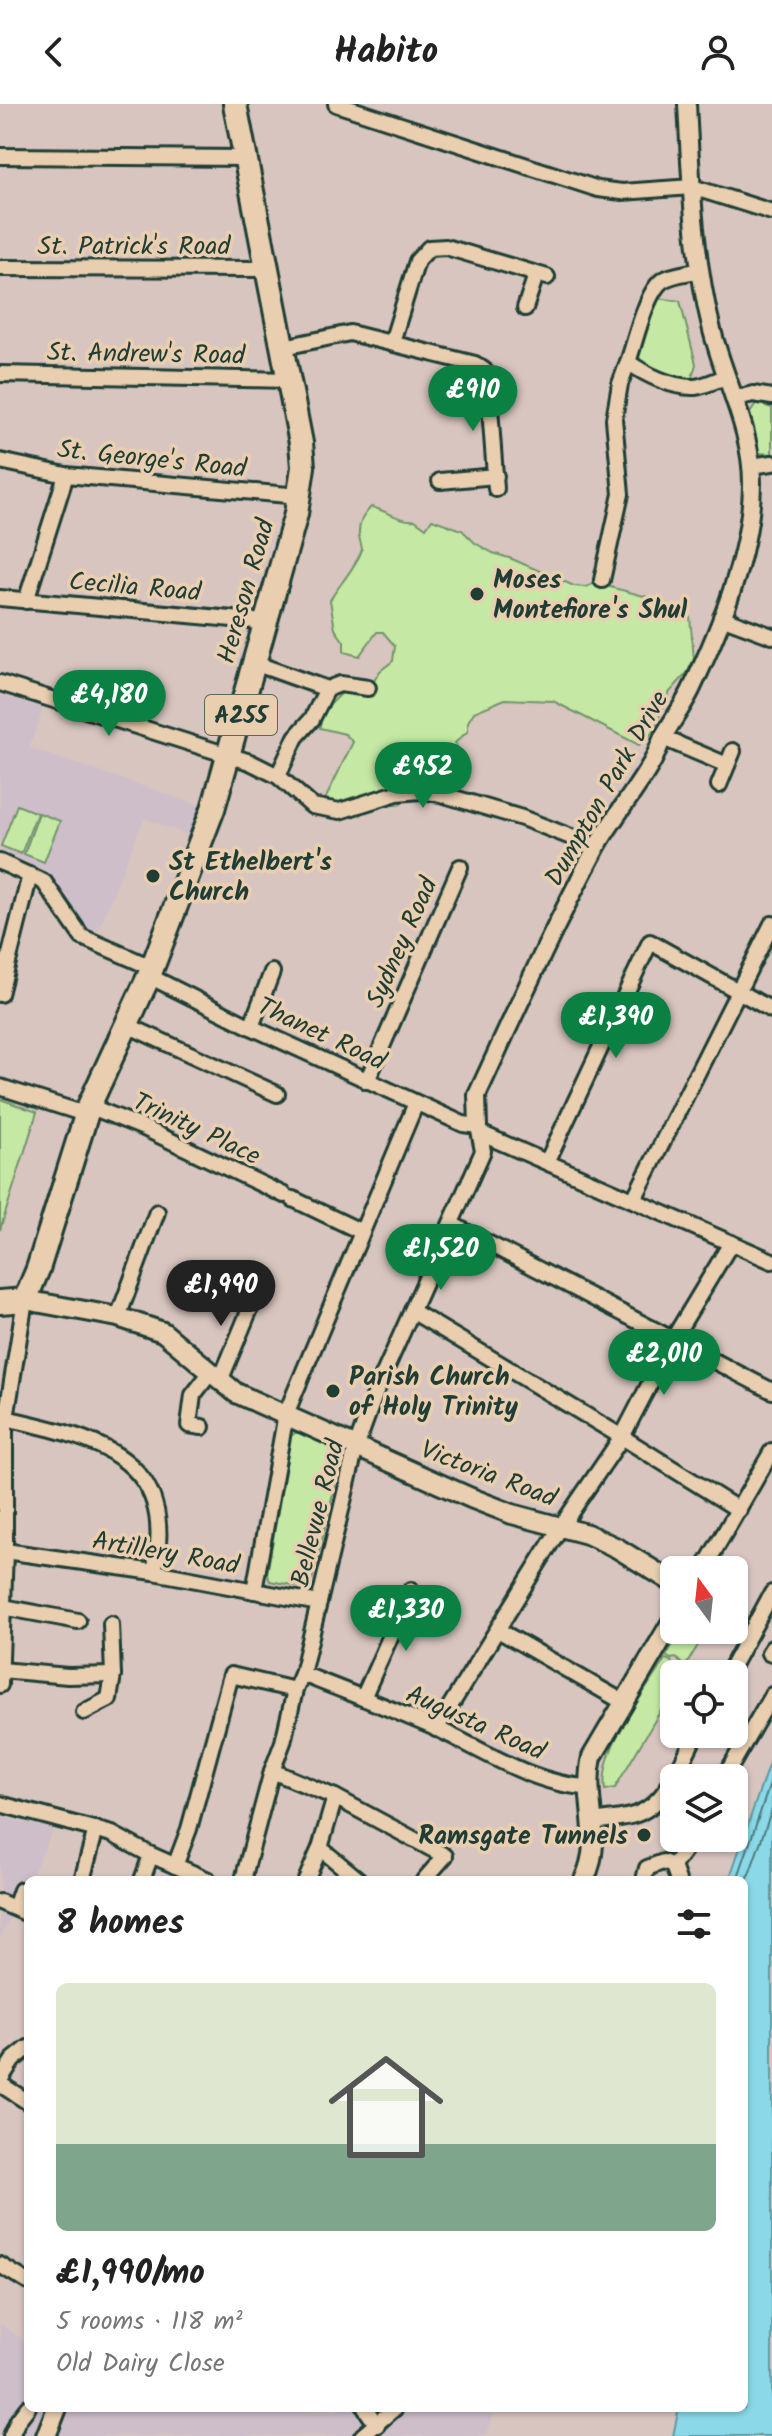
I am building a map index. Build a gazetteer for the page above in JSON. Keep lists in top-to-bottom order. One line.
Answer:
{"streets":{"main road":["Hereson Road","A255","Victoria Road"],"street":["St. Patrick's Road","St. Andrew's Road","St. George's Road","Cecilia Road","Dumpton Park Drive","Sydney Road","Thanet Road","Trinity Place","Bellevue Road","Artillery Road","Augusta Road"]},"crossings":[["St. Patrick's Road","Hereson Road"],["St. Andrew's Road","Hereson Road"],["St. George's Road","Hereson Road"],["Cecilia Road","Hereson Road"],["Hereson Road","Thanet Road"],["Hereson Road","Trinity Place"],["Hereson Road","Victoria Road"],["Dumpton Park Drive","Thanet Road"],["Dumpton Park Drive","Bellevue Road"],["Sydney Road","Thanet Road"],["Thanet Road","Bellevue Road"],["Victoria Road","Bellevue Road"],["Bellevue Road","Artillery Road"],["Bellevue Road","Augusta Road"]],"places":["Moses Montefiore's Shul","St Ethelbert's Church","Parish Church of Holy Trinity","Ramsgate Tunnels"],"north":"top","page":{"header":"Habito","price":["£910","£4,180","£952","£1,390","£1,520","£1,990","£2,010","£1,330"],"heading":"8 homes","list":[{"name":"£1,990/mo","note":"5 rooms · 118 m² · Old Dairy Close"}]}}
